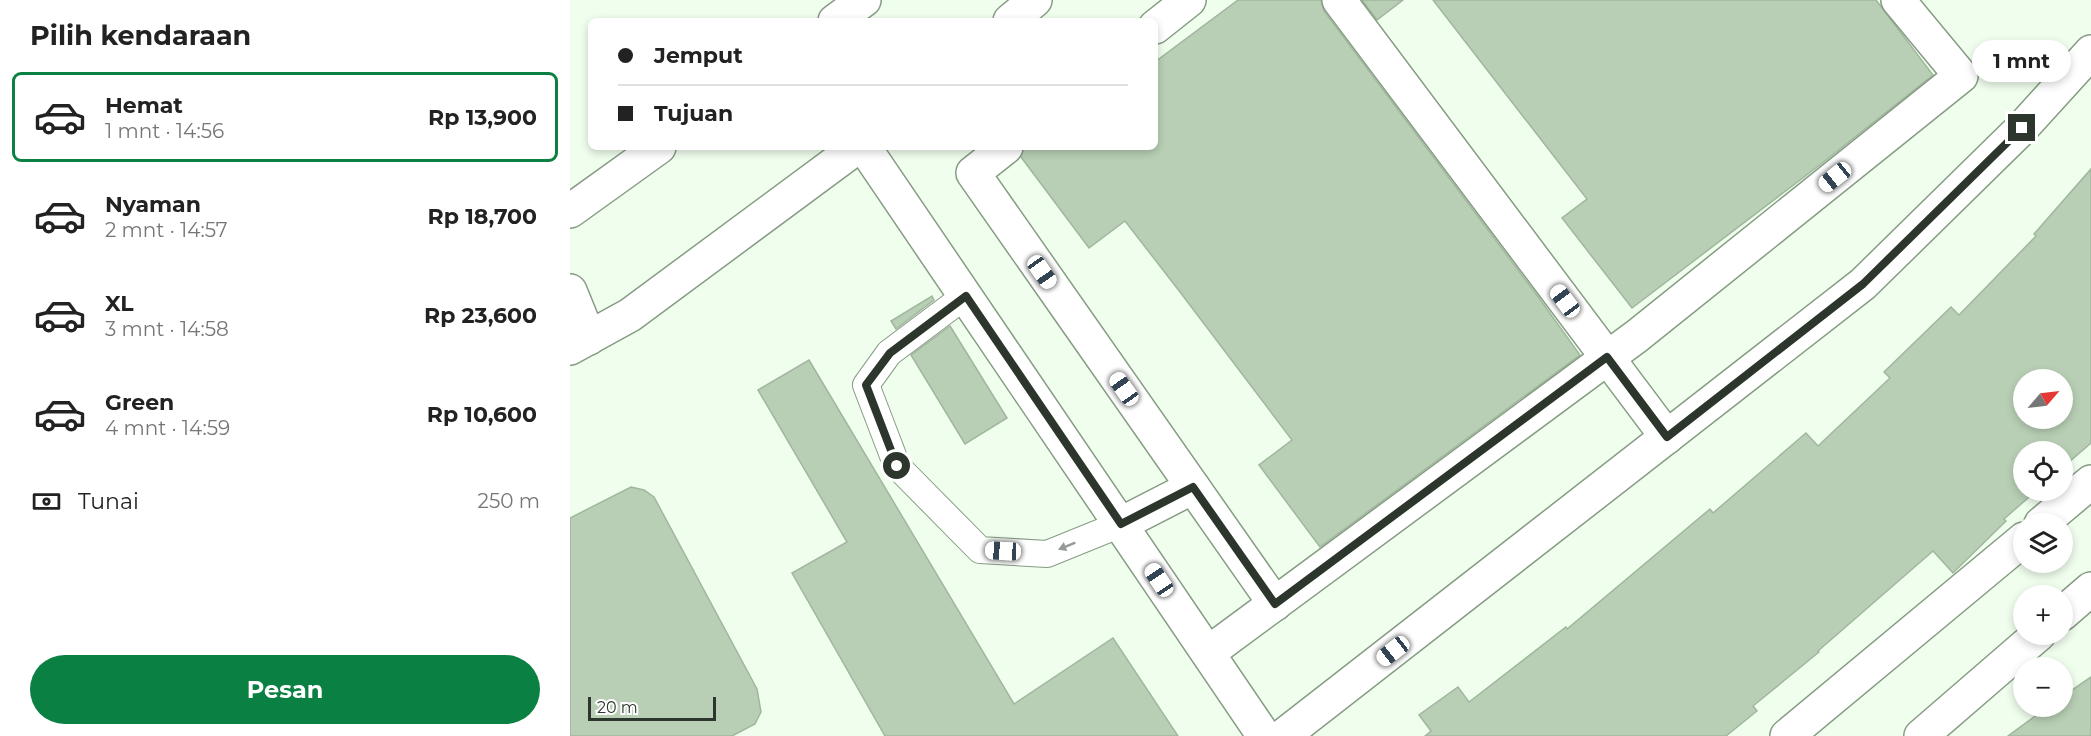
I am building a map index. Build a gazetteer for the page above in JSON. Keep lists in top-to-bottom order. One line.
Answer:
{"scale_bar":"20 m","north":"top right","page":{"heading":"Pilih kendaraan","banner":["Jemput","Tujuan"],"bubble":"1 mnt","list":[{"name":"Hemat","note":"1 mnt · 14:56","value":"Rp 13,900"},{"name":"Nyaman","note":"2 mnt · 14:57","value":"Rp 18,700"},{"name":"XL","note":"3 mnt · 14:58","value":"Rp 23,600"},{"name":"Green","note":"4 mnt · 14:59","value":"Rp 10,600"}],"map_buttons":["+","−"],"pay":["Tunai","250 m"],"buttons":"Pesan","scale":"20 m"}}
